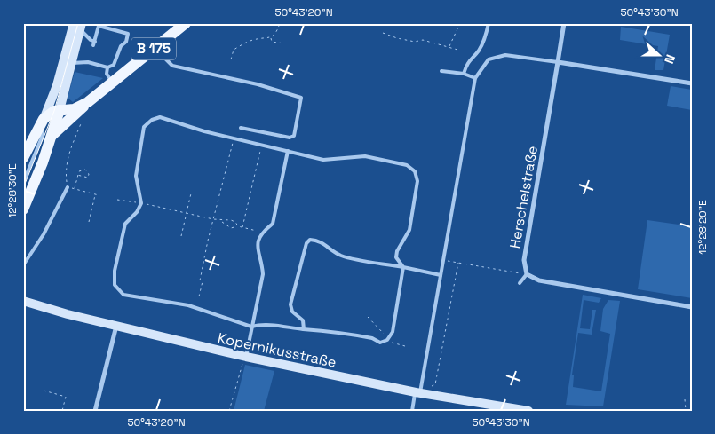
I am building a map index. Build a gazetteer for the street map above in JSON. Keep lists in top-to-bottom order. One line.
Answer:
{"streets":{"main road":["B 175"],"street":["Herschelstraße","Kopernikusstraße"]},"north":"right","coordinates":["50°43'20\"N","50°43'30\"N","12°28'30\"E","12°28'20\"E"]}
